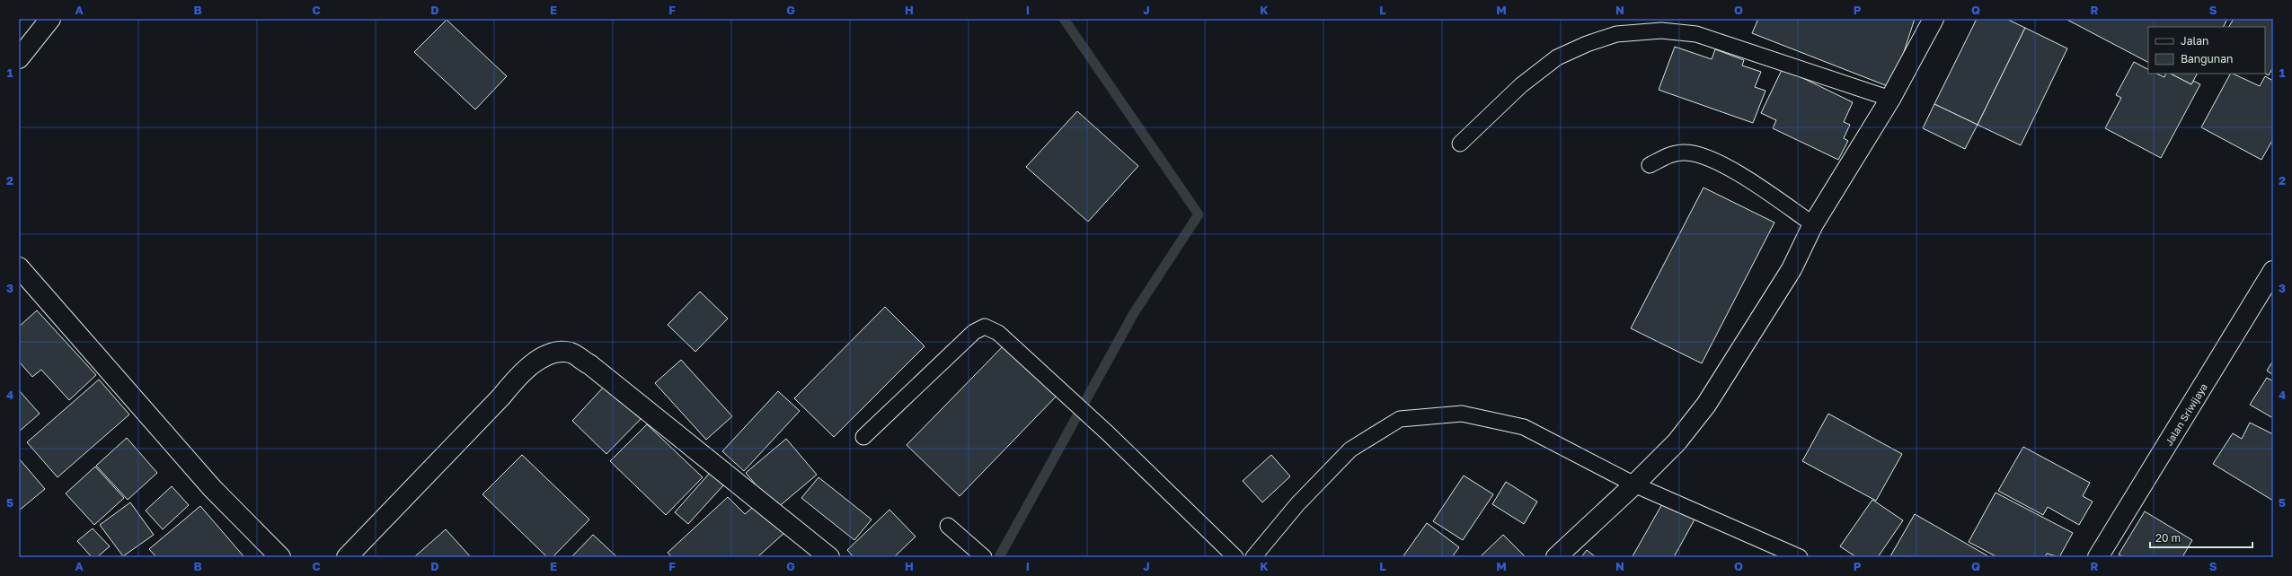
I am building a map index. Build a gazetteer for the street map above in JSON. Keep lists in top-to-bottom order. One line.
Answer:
{"streets":{"street":["Jalan Sriwijaya"]},"legend":["Jalan","Bangunan"],"scale_bar":"20 m","grid":{"columns":["A","B","C","D","E","F","G","H","I","J","K","L","M","N","O","P","Q","R","S"],"rows":["1","2","3","4","5"]}}
